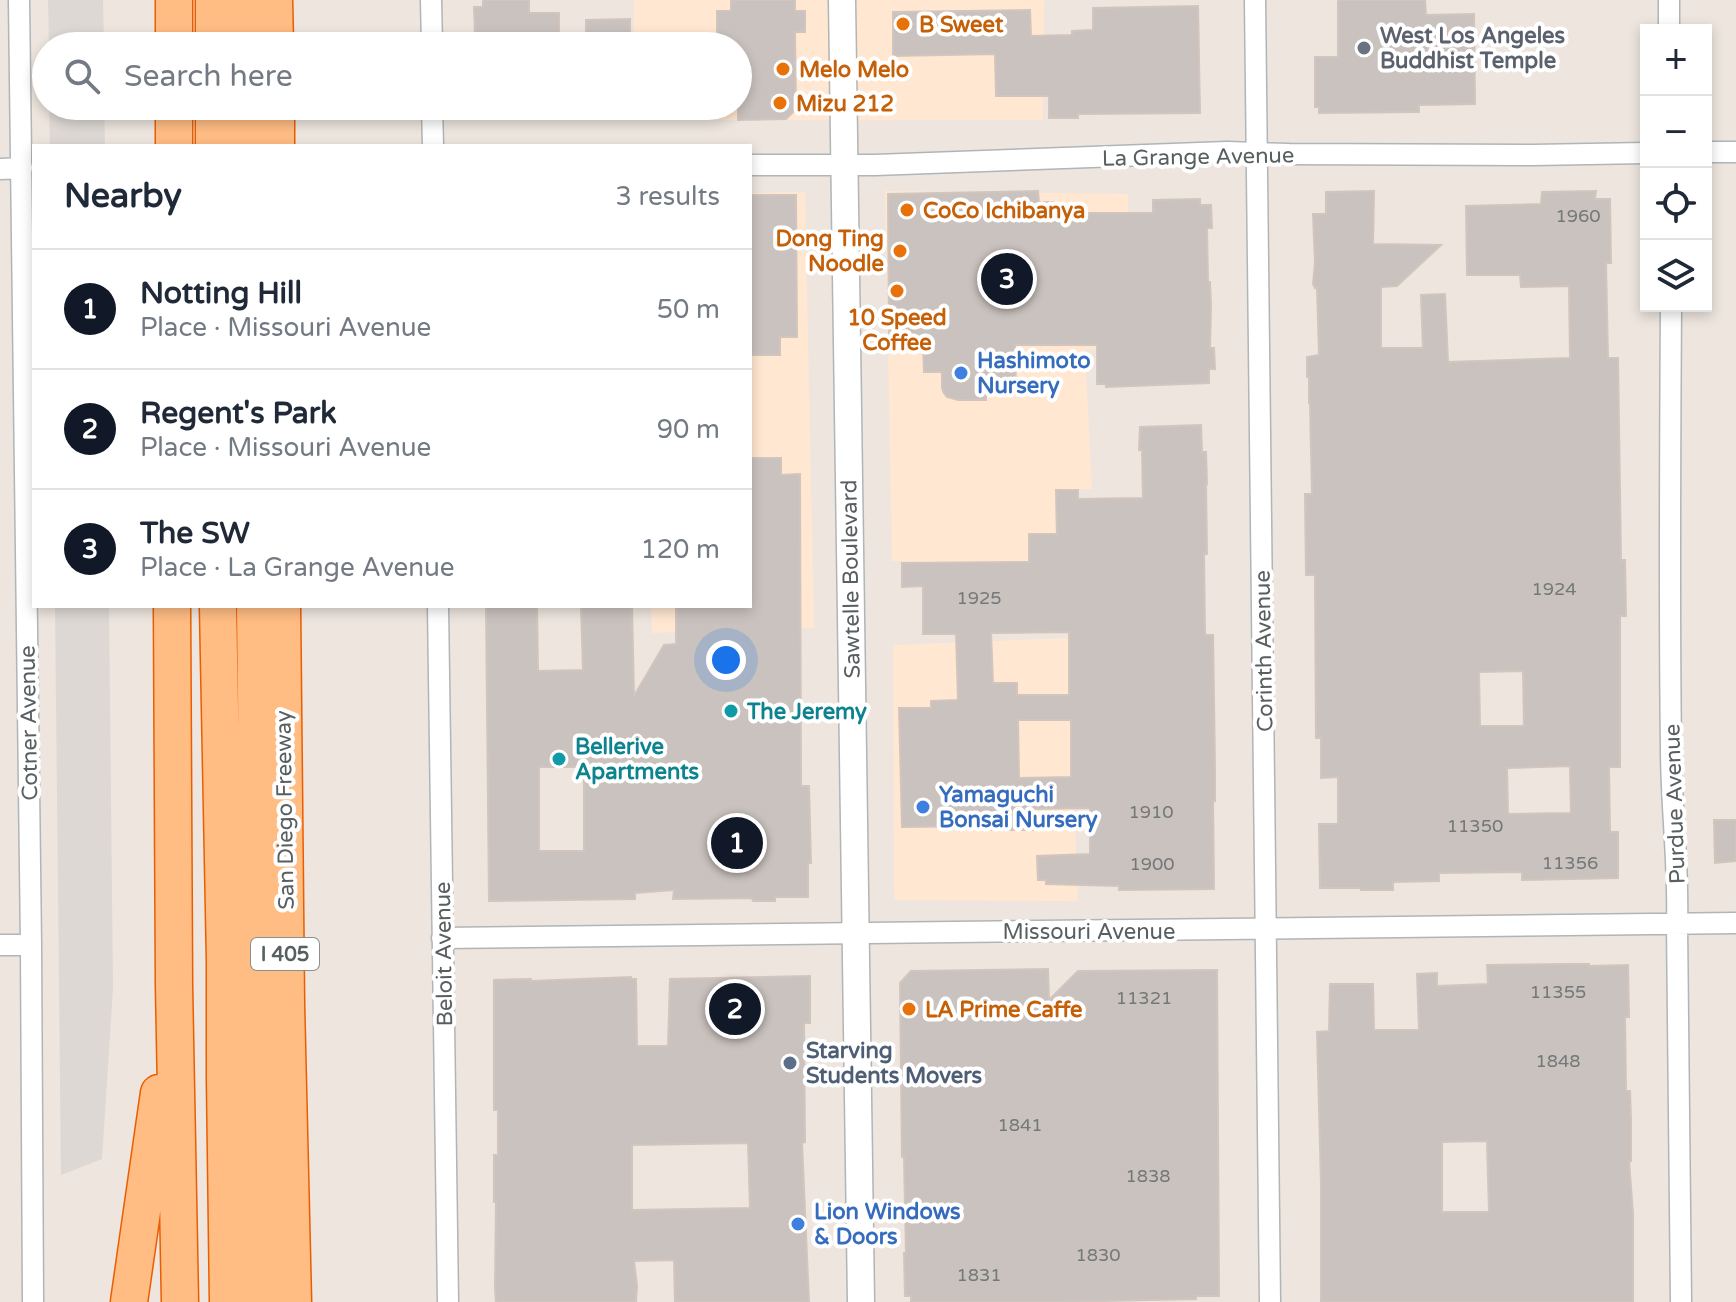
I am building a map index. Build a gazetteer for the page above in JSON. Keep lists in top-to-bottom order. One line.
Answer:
{"streets":{"highway":["San Diego Freeway","I 405"],"street":["La Grange Avenue","Sawtelle Boulevard","Corinth Avenue","Cotner Avenue","Purdue Avenue","Missouri Avenue","Beloit Avenue"]},"crossings":[["La Grange Avenue","Sawtelle Boulevard"],["La Grange Avenue","Corinth Avenue"],["Sawtelle Boulevard","Missouri Avenue"],["Corinth Avenue","Missouri Avenue"],["Purdue Avenue","Missouri Avenue"],["Missouri Avenue","Beloit Avenue"]],"places":["B Sweet","West Los Angeles Buddhist Temple","Melo Melo","Mizu 212","CoCo Ichibanya","Dong Ting Noodle","10 Speed Coffee","Hashimoto Nursery","The Jeremy","Bellerive Apartments","Yamaguchi Bonsai Nursery","LA Prime Caffe","Starving Students Movers","Lion Windows & Doors"],"house_numbers":["1960","1924","1925","1910","11350","11356","1900","11355","11321","1848","1841","1838","1830","1831"],"page":{"map_buttons":["+","−"],"search":"Search here","heading":["Nearby","3 results"],"list":[{"mark":"1","name":"Notting Hill","note":"Place · Missouri Avenue","value":"50 m"},{"mark":"2","name":"Regent's Park","note":"Place · Missouri Avenue","value":"90 m"},{"mark":"3","name":"The SW","note":"Place · La Grange Avenue","value":"120 m"}],"pins":["3","1","2"]}}
